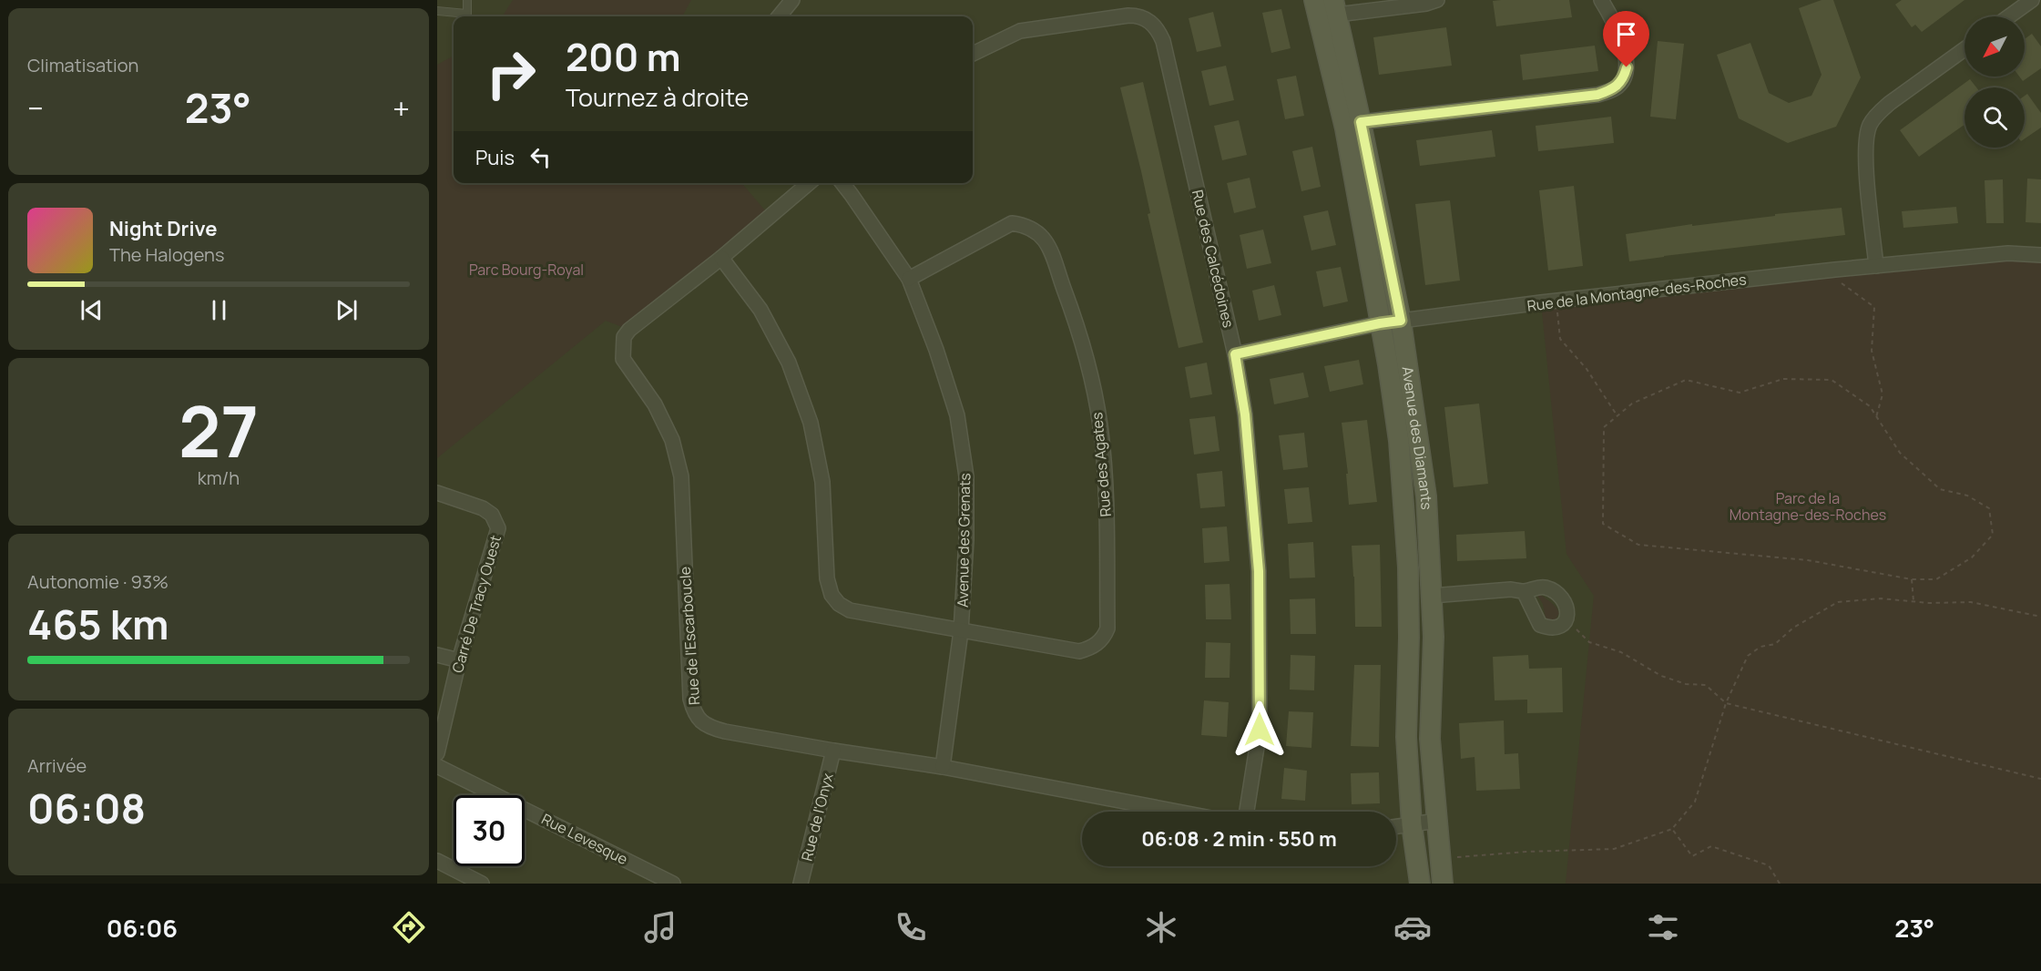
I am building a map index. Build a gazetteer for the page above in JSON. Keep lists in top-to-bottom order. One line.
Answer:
{"streets":{"street":["Rue des Calcédoines","Rue de la Montagne-des-Roches","Avenue des Diamants","Rue des Agates","Avenue des Grenats","Carré De Tracy Ouest","Rue de l'Escarboucle","Rue de l'Onyx","Rue Levesque"]},"crossings":[["Rue des Calcédoines","Rue de la Montagne-des-Roches"],["Rue de la Montagne-des-Roches","Avenue des Diamants"],["Rue des Agates","Avenue des Grenats"],["Avenue des Grenats","Rue de l'Escarboucle"],["Rue de l'Escarboucle","Rue de l'Onyx"]],"parks":["Parc Bourg-Royal","Parc de la Montagne-des-Roches"],"north":"bottom left","page":{"tile":["Climatisation",["27","km/h"],["Autonomie · 93%","465 km"],["Arrivée","06:08"]],"turn":["200 m","Tournez à droite"],"heat":["−","23°","+"],"then":"Puis","song":["Night Drive","The Halogens"],"limit":"30","trip":"06:08 · 2 min · 550 m","tabs":["06:06","23°"]}}
